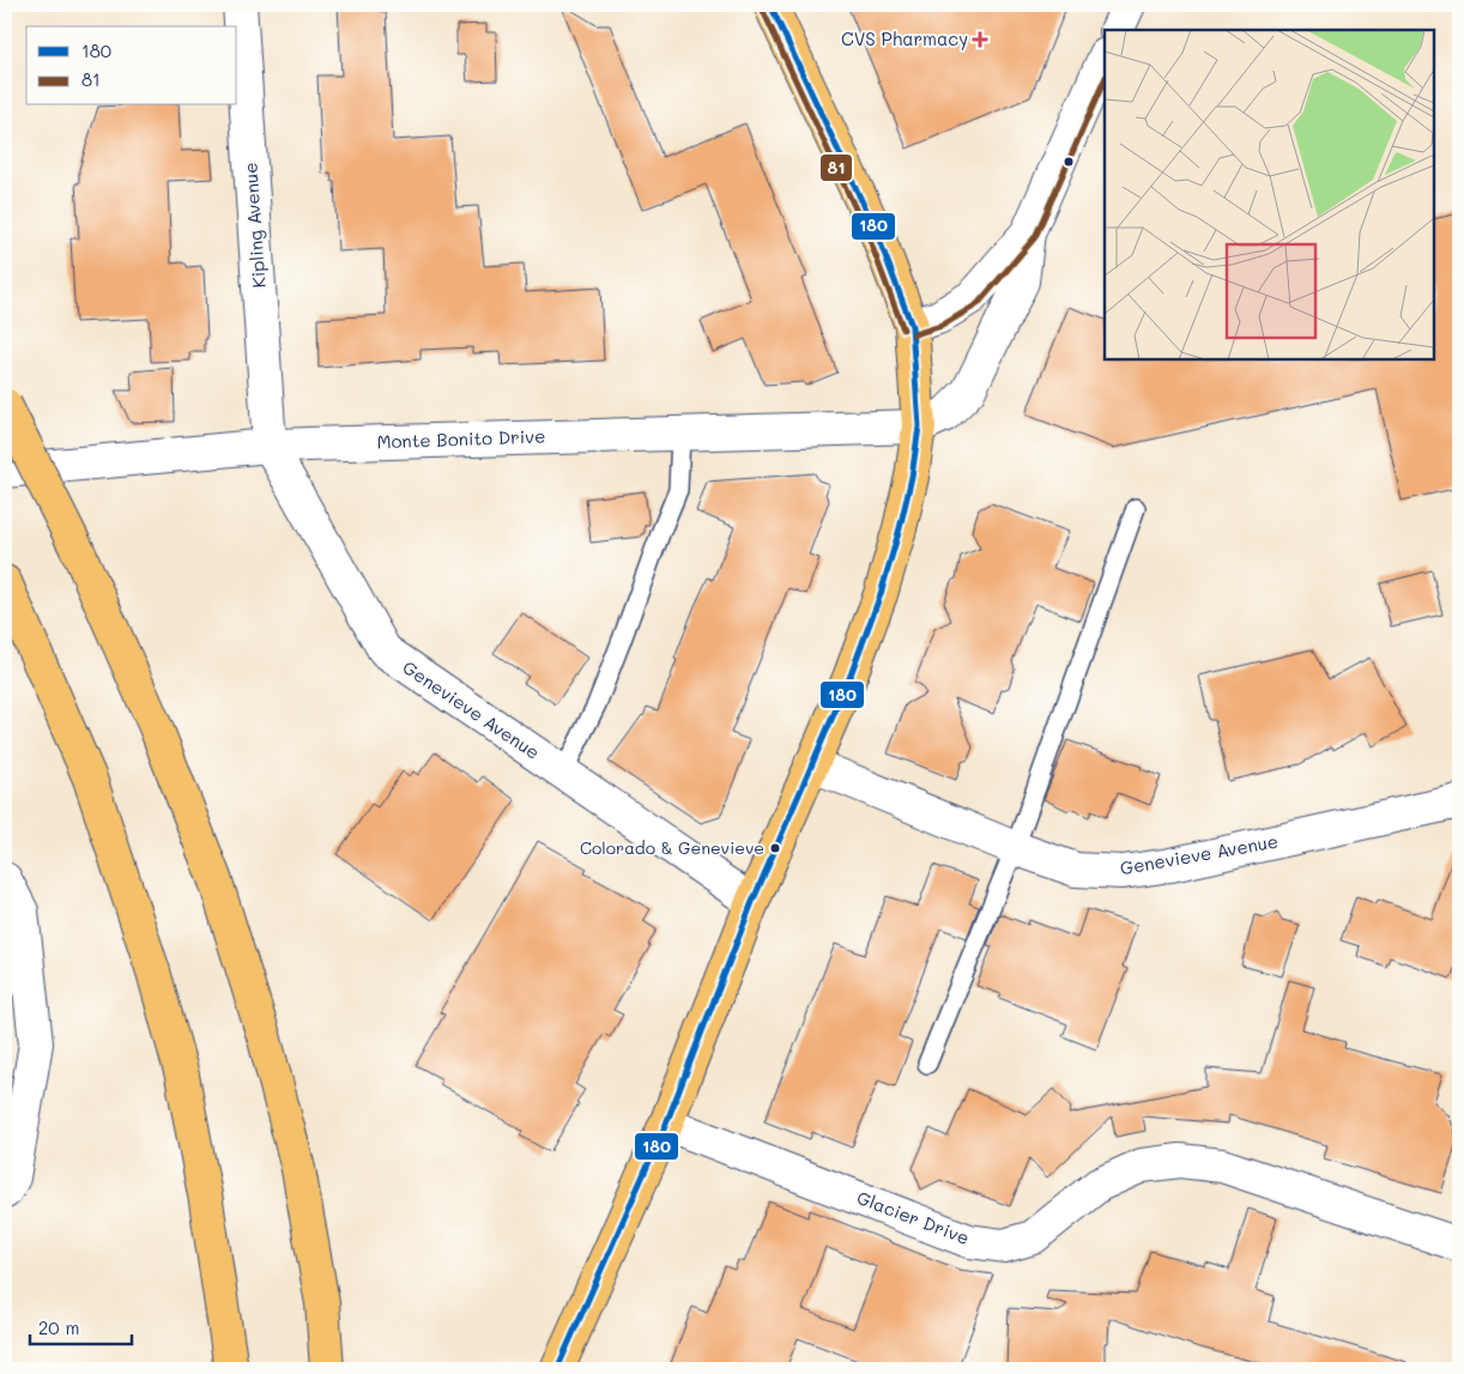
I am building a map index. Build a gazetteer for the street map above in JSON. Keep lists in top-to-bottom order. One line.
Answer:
{"streets":{"street":["Kipling Avenue","Monte Bonito Drive","Genevieve Avenue","Glacier Drive"]},"crossings":[["Kipling Avenue","Monte Bonito Drive"],["Kipling Avenue","Genevieve Avenue"],["Monte Bonito Drive","Genevieve Avenue"]],"places":{"health":["CVS Pharmacy"],"other":["Colorado & Genevieve"]},"lines":["transit line 180","transit line 81"],"legend":["180","81"],"scale_bar":"20 m"}
